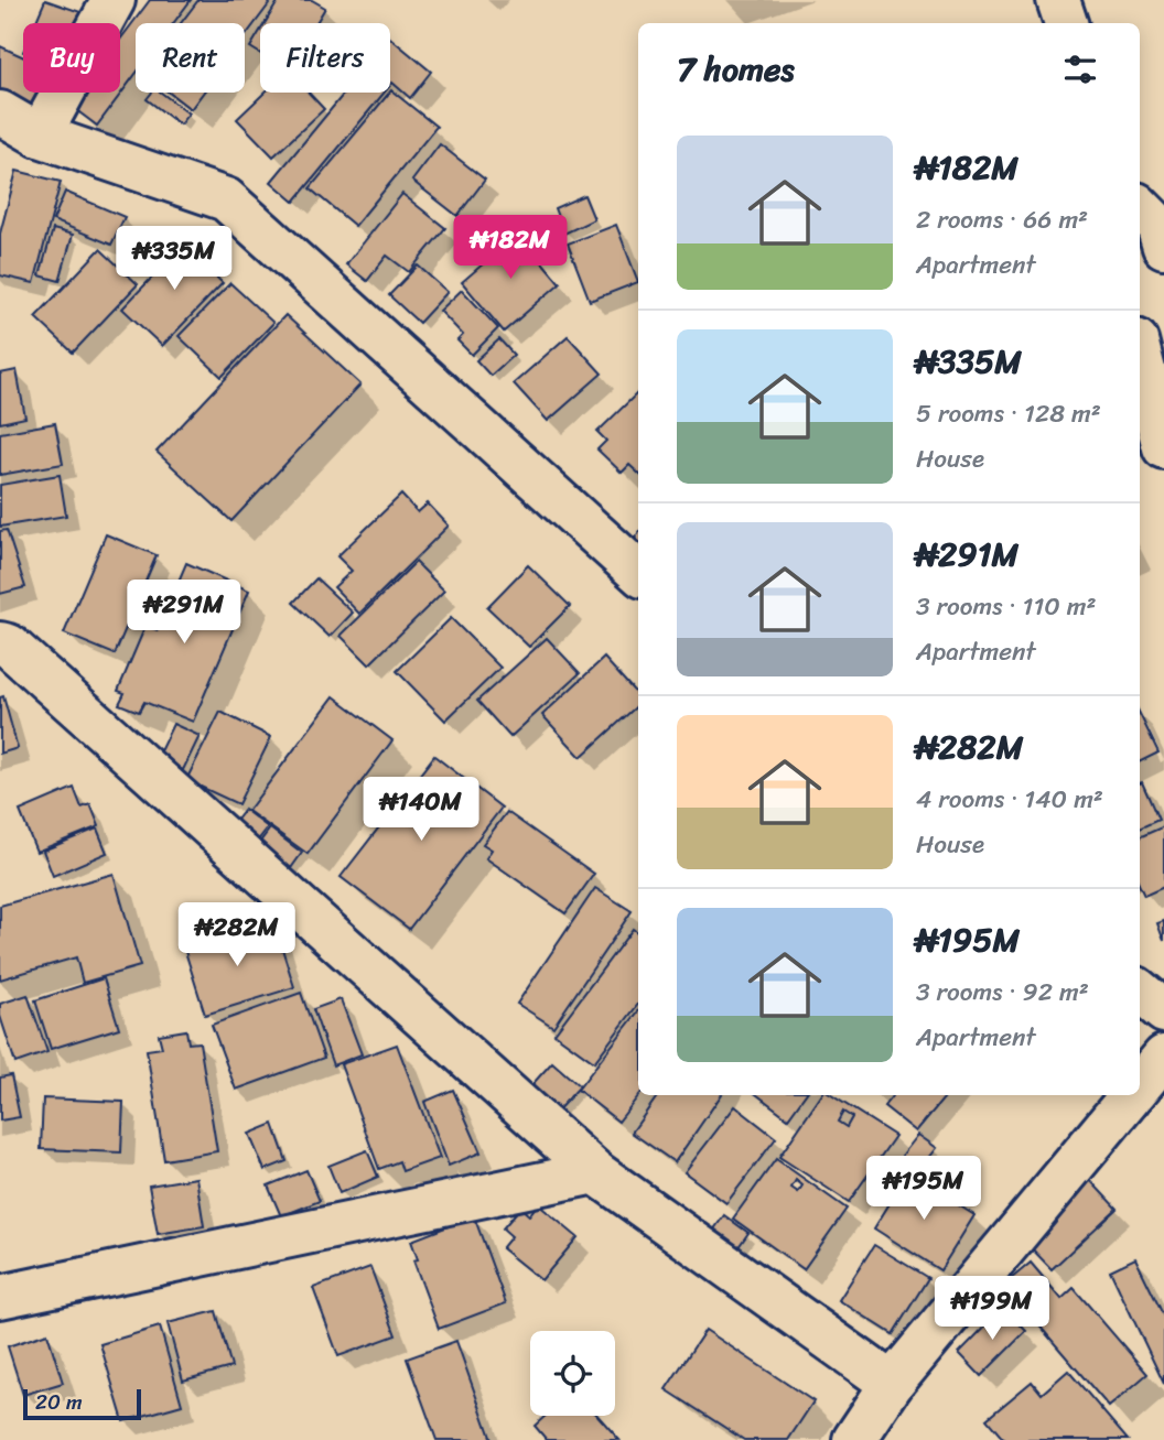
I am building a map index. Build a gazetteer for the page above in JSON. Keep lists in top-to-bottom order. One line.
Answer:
{"scale_bar":"20 m","page":{"chip":["Buy","Rent","Filters"],"heading":"7 homes","list":[{"name":"₦182M","note":"2 rooms · 66 m² · Apartment"},{"name":"₦335M","note":"5 rooms · 128 m² · House"},{"name":"₦291M","note":"3 rooms · 110 m² · Apartment"},{"name":"₦282M","note":"4 rooms · 140 m² · House"},{"name":"₦195M","note":"3 rooms · 92 m² · Apartment"}],"price":["₦182M","₦335M","₦291M","₦140M","₦282M","₦195M","₦199M"],"scale":"20 m"}}
